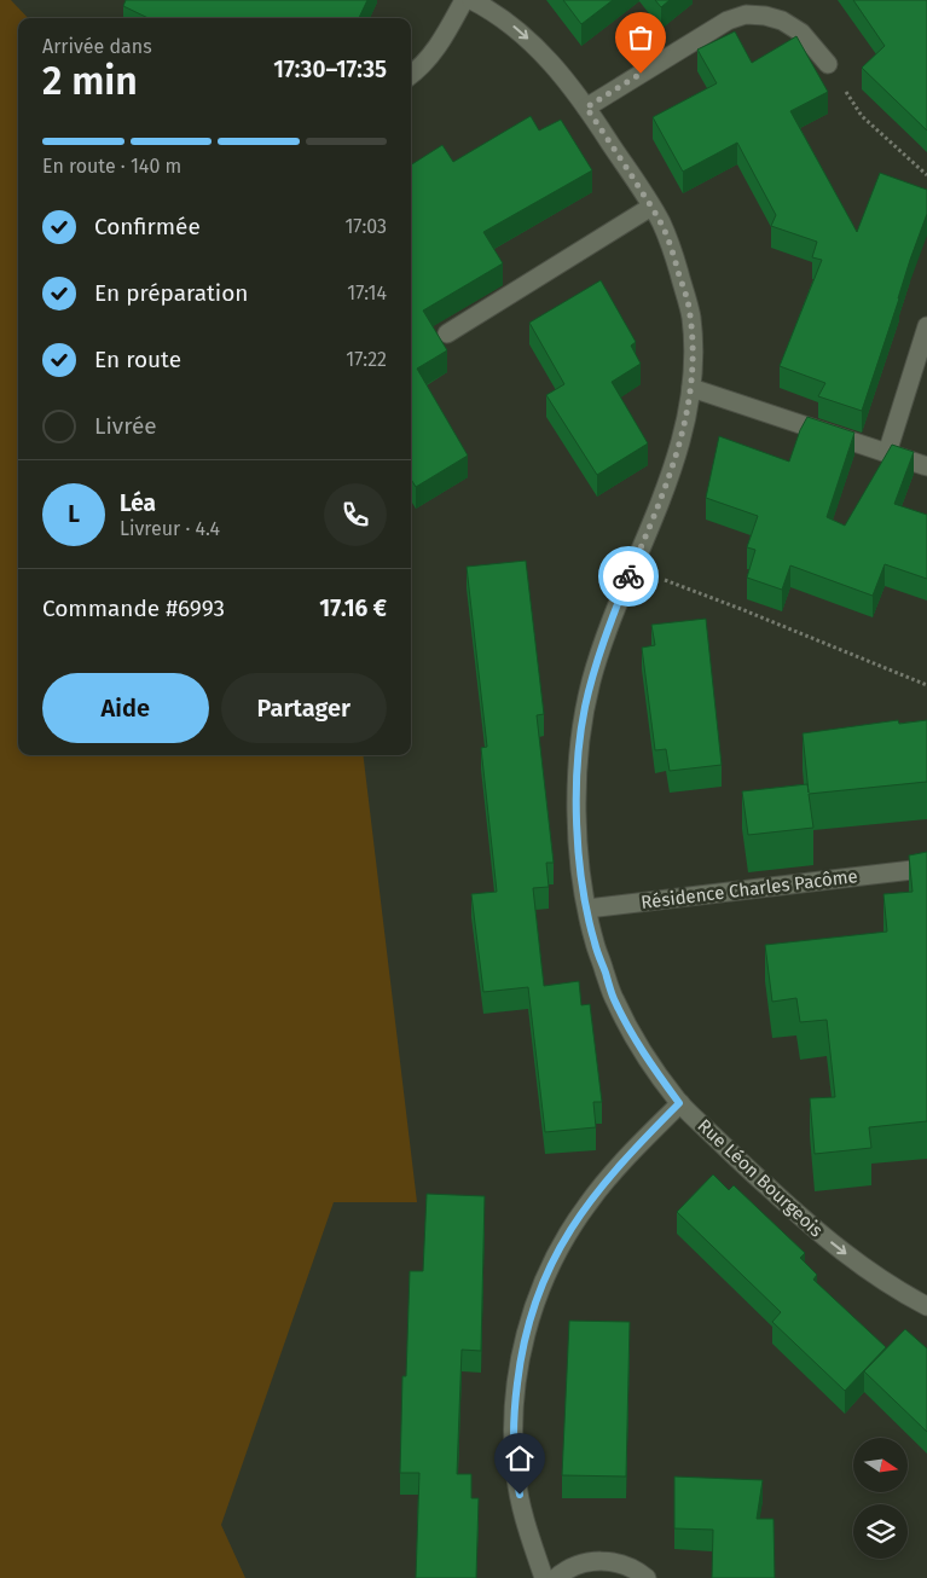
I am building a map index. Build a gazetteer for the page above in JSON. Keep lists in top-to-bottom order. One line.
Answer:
{"streets":{"street":["Résidence Charles Pacôme","Rue Léon Bourgeois"]},"crossings":[["Résidence Charles Pacôme","Rue Léon Bourgeois"]],"north":"right","page":{"heading":["2 min","Arrivée dans","17:30–17:35"],"panel":["Léa","Livreur · 4.4","Commande #6993","17.16 €"],"bar":"En route · 140 m","list":[["Confirmée","17:03"],["En préparation","17:14"],["En route","17:22"],"Livrée"],"round":"L","buttons":["Aide","Partager"]}}
